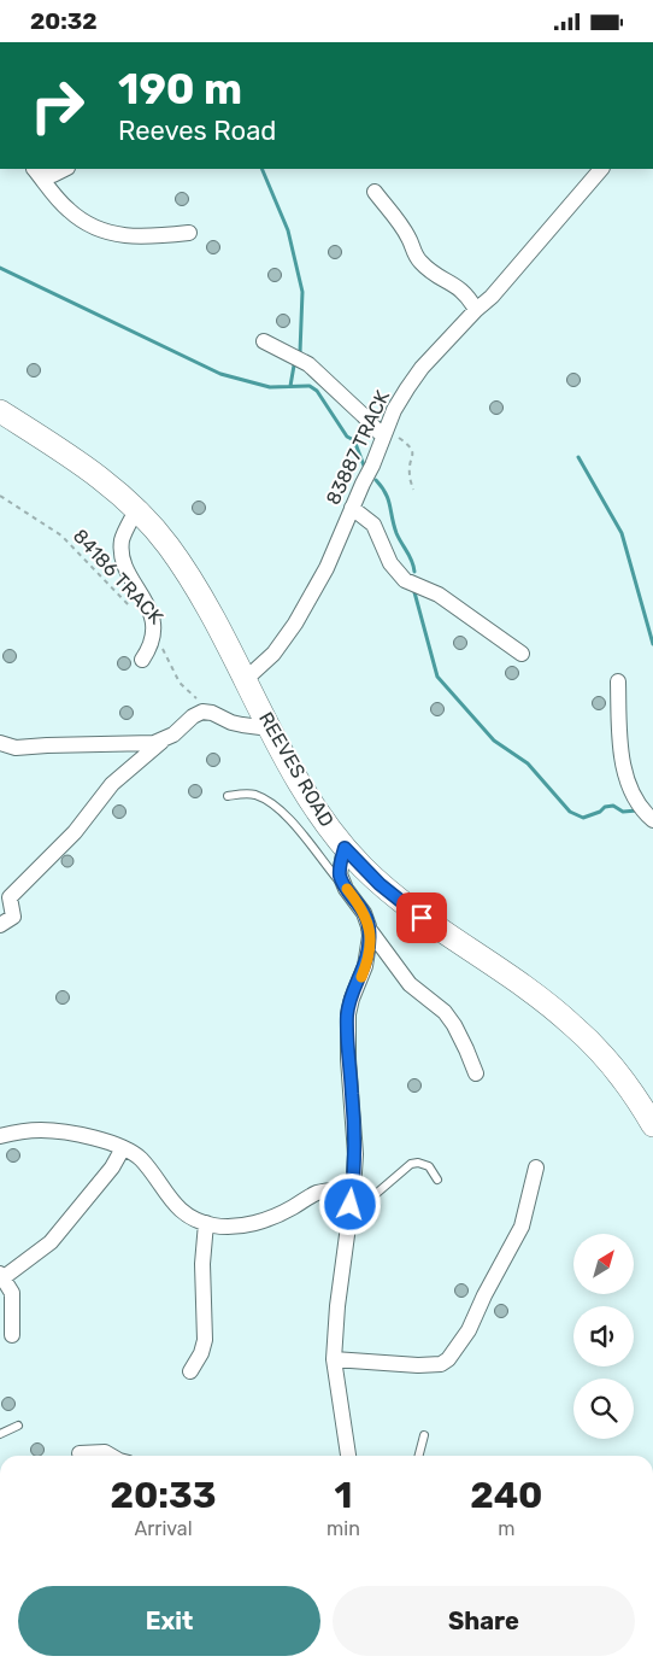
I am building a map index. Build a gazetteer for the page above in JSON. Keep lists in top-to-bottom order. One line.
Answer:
{"streets":{"street":["83887 TRACK","REEVES ROAD"],"path":["84186 TRACK"]},"crossings":[["83887 TRACK","REEVES ROAD"]],"north":"top right","page":{"status":"20:32","turn":["190 m","Reeves Road"],"eta":["20:33","Arrival","1","min","240","m"],"buttons":["Exit","Share"]}}
